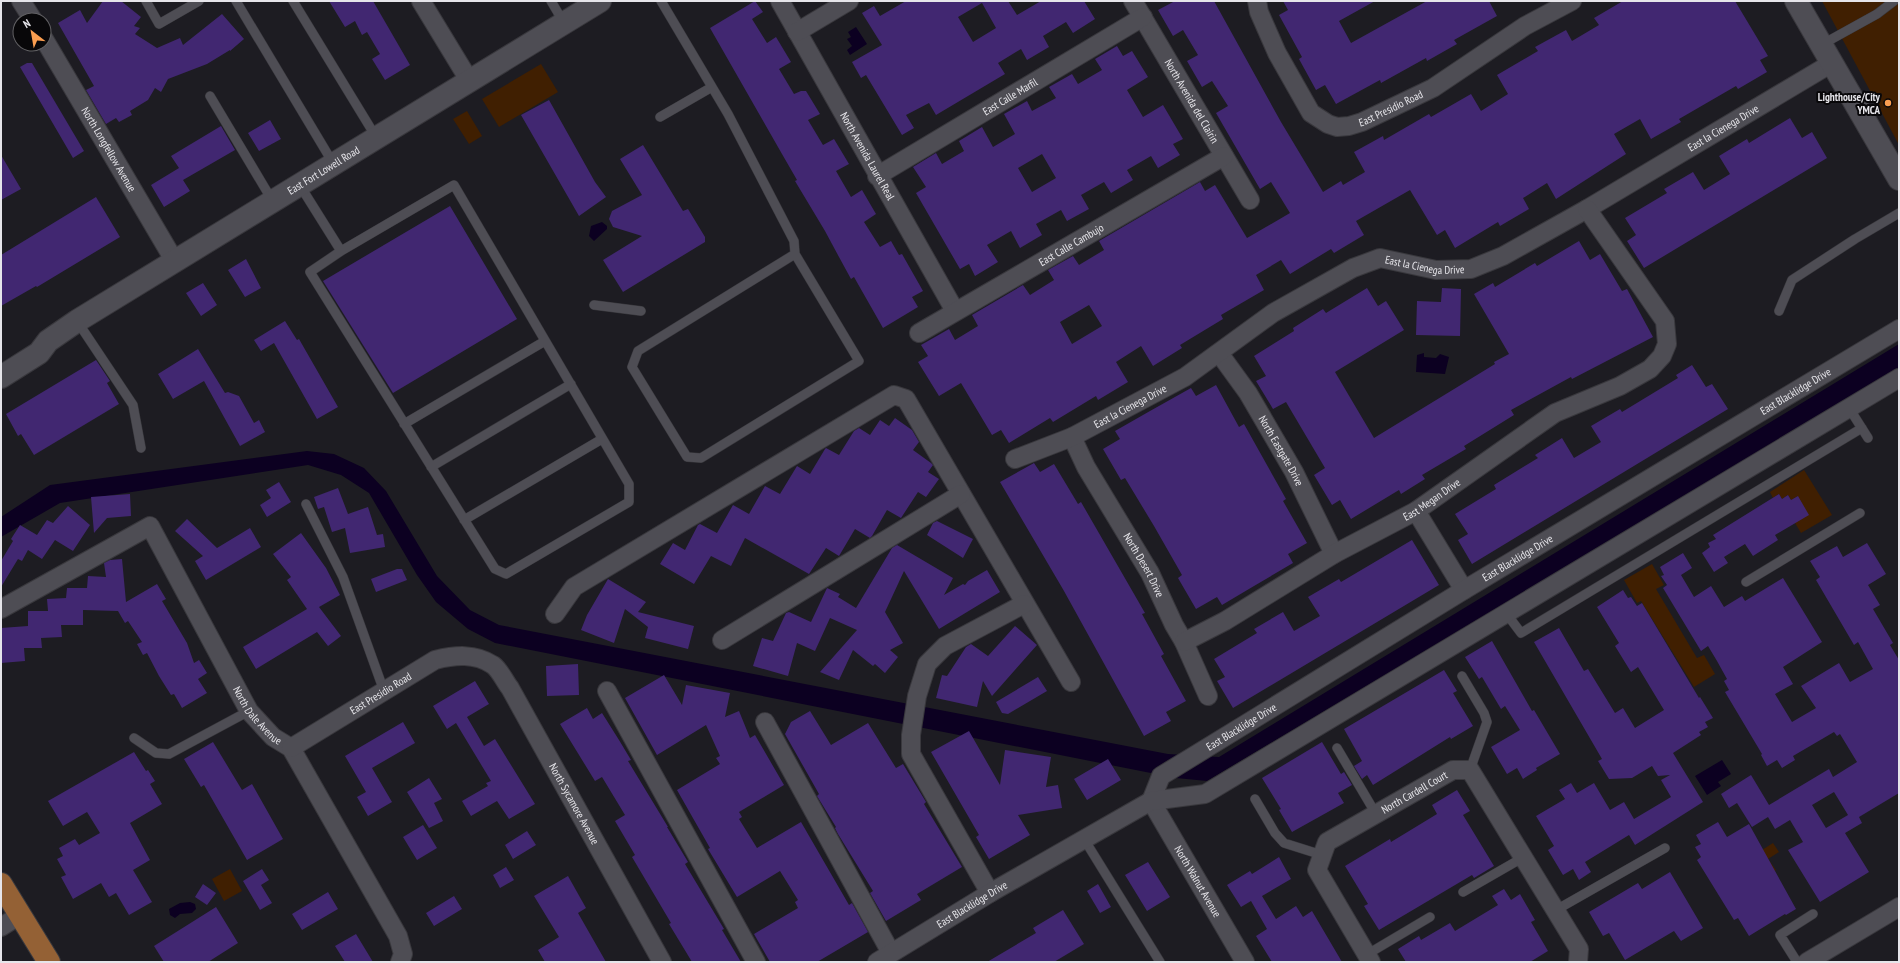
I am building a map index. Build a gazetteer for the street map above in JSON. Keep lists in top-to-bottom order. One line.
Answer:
{"streets":{"main road":["East Fort Lowell Road"],"street":["East Calle Marfil","North Avenida del Clairin","East Presidio Road","East la Cienega Drive","North Longfellow Avenue","North Avenida Laurel Real","East Calle Cambujo","East Blacklidge Drive","North Eastgate Drive","East Megan Drive","North Desert Drive","North Dale Avenue","North Cardell Court","North Sycamore Avenue","North Walnut Avenue"]},"crossings":[["East Calle Marfil","North Avenida del Clairin"],["East Calle Marfil","North Avenida Laurel Real"],["North Avenida del Clairin","East Calle Cambujo"],["East Presidio Road","North Dale Avenue"],["East Presidio Road","North Sycamore Avenue"],["East la Cienega Drive","North Eastgate Drive"],["East la Cienega Drive","East Megan Drive"],["East la Cienega Drive","North Desert Drive"],["North Longfellow Avenue","East Fort Lowell Road"],["North Avenida Laurel Real","East Calle Cambujo"],["East Blacklidge Drive","North Walnut Avenue"],["North Eastgate Drive","East Megan Drive"],["East Megan Drive","North Desert Drive"]],"places":["Lighthouse/City YMCA"],"north":"top left"}
